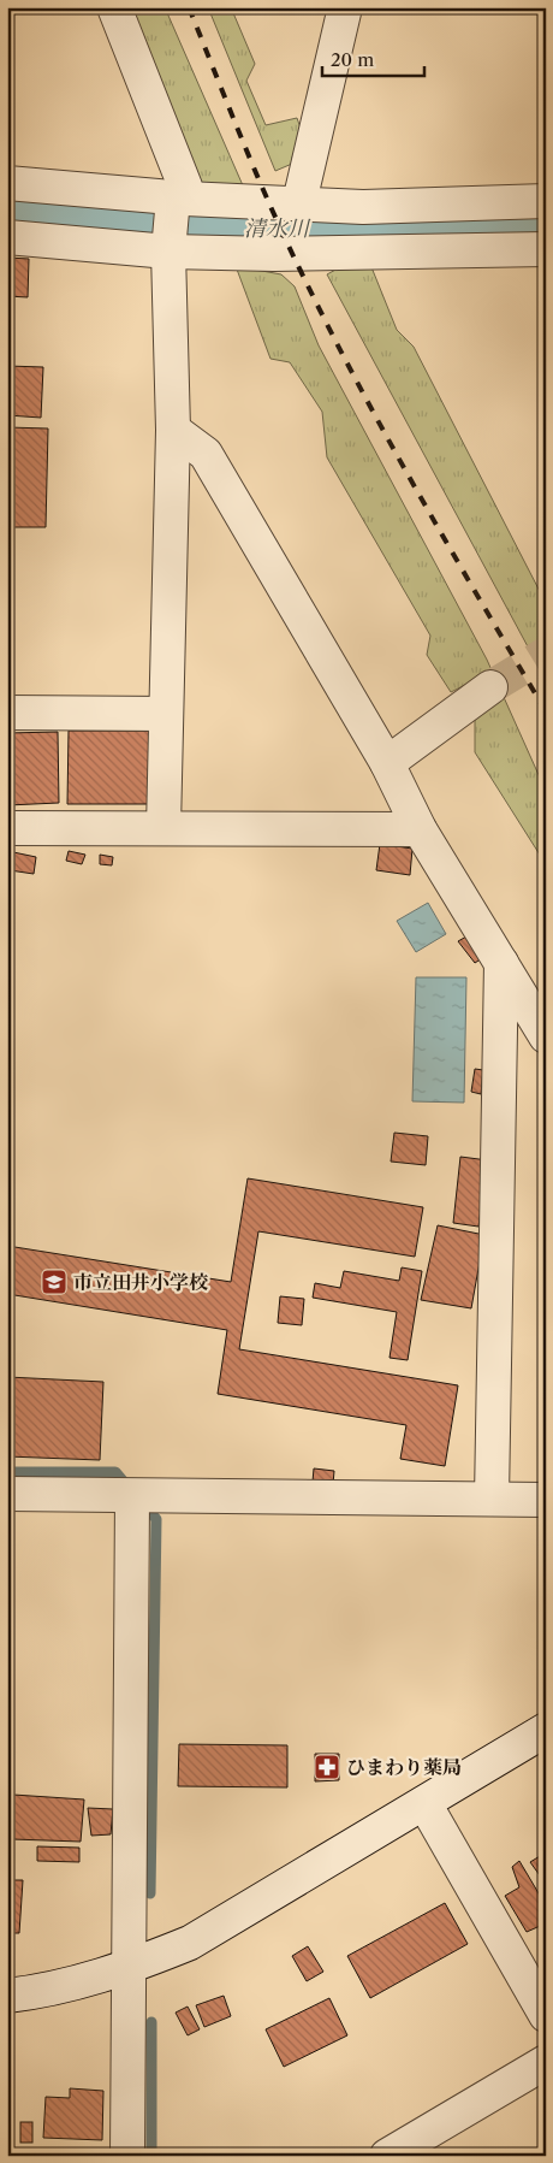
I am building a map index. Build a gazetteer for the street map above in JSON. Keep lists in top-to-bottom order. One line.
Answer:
{"water":["清水川"],"places":{"school or university":["市立田井小学校"],"pharmacy":["ひまわり薬局"]},"scale_bar":"20 m"}
